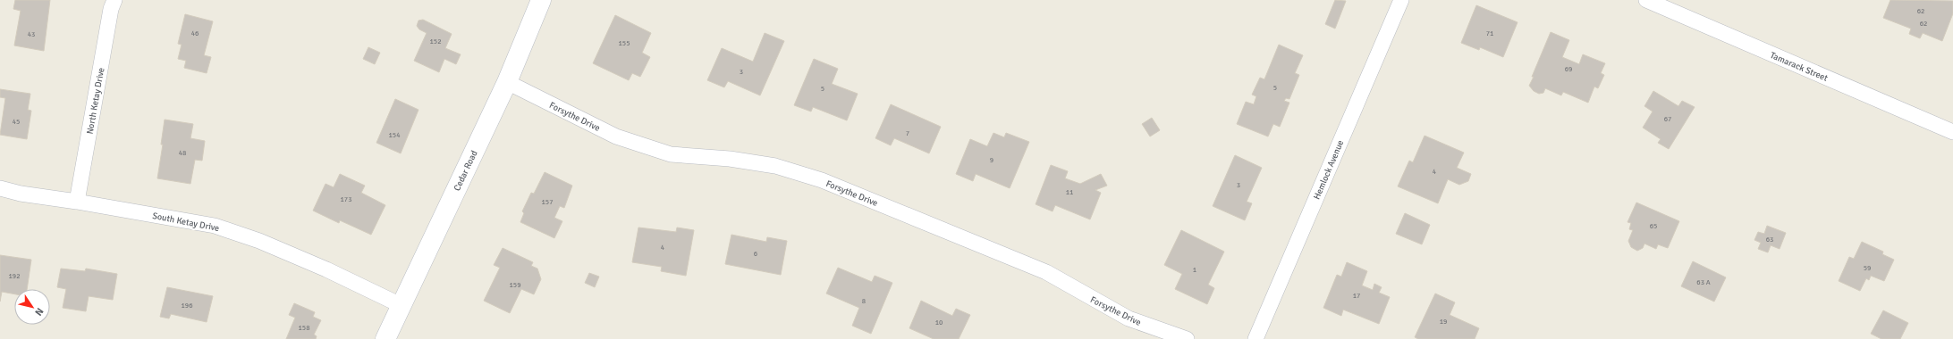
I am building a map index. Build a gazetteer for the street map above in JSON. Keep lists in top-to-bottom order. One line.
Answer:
{"streets":{"street":["Tamarack Street","North Ketay Drive","Forsythe Drive","Hemlock Avenue","Cedar Road","South Ketay Drive"]},"crossings":[["North Ketay Drive","South Ketay Drive"],["Forsythe Drive","Cedar Road"],["Cedar Road","South Ketay Drive"]],"house_numbers":["62","62","46","71","43","152","155","69","3","5","5","67","45","7","154","48","9","4","3","11","173","157","65","63","4","6","59","1","192","63 A","159","17","8","196","19","10","158"],"north":"bottom right"}
